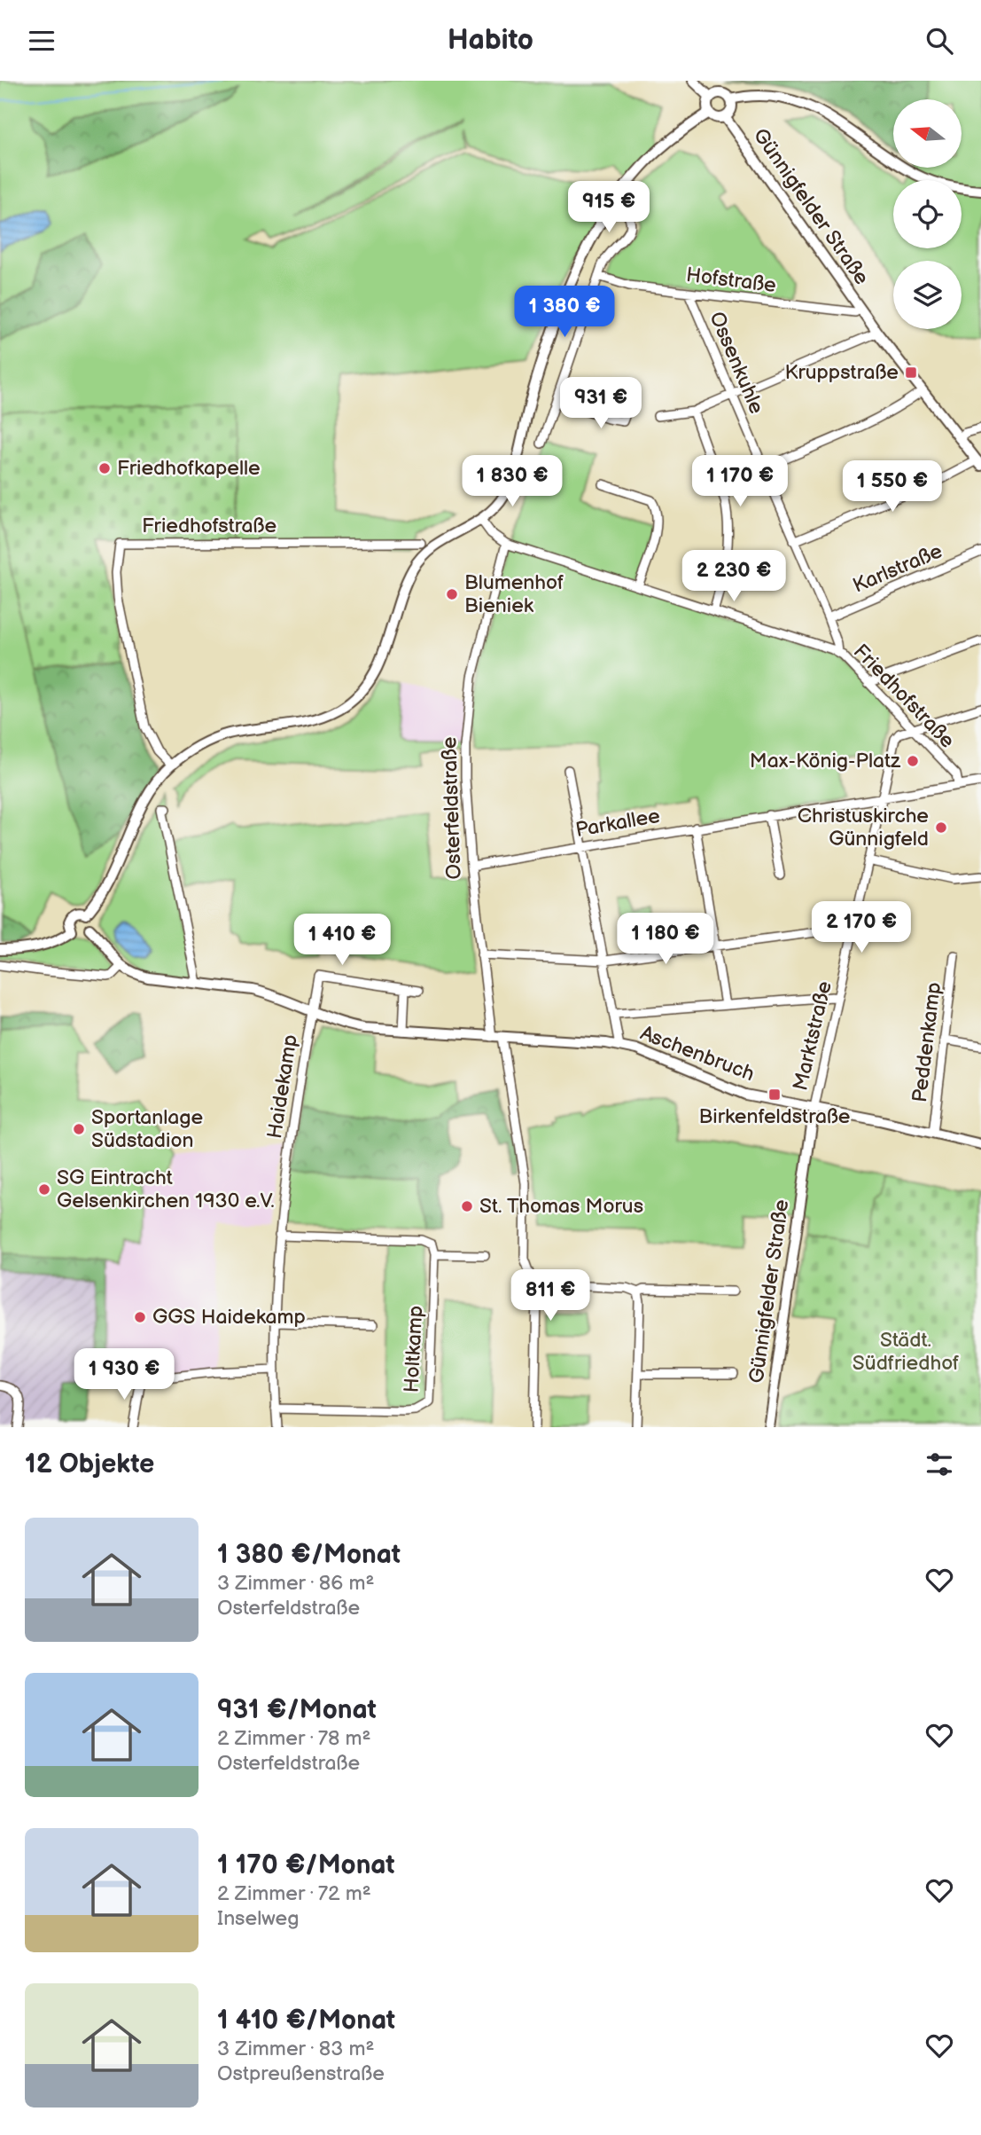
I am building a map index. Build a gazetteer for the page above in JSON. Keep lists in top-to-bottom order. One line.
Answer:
{"streets":{"street":["Günnigfelder Straße","Hofstraße","Ossenkuhle","Friedhofstraße","Karlstraße","Osterfeldstraße","Parkallee","Marktstraße","Peddenkamp","Aschenbruch","Haidekamp","Holtkamp"]},"crossings":[["Günnigfelder Straße","Hofstraße"],["Günnigfelder Straße","Marktstraße"],["Günnigfelder Straße","Aschenbruch"],["Hofstraße","Ossenkuhle"],["Ossenkuhle","Friedhofstraße"],["Ossenkuhle","Karlstraße"],["Friedhofstraße","Osterfeldstraße"],["Friedhofstraße","Parkallee"],["Friedhofstraße","Marktstraße"],["Osterfeldstraße","Parkallee"],["Osterfeldstraße","Aschenbruch"],["Parkallee","Marktstraße"],["Marktstraße","Aschenbruch"],["Peddenkamp","Aschenbruch"],["Aschenbruch","Haidekamp"],["Haidekamp","Holtkamp"]],"parks":["Städt. Südfriedhof"],"places":{"transit":["Kruppstraße","Birkenfeldstraße"],"other":["Friedhofkapelle","Blumenhof Bieniek","Max-König-Platz","Christuskirche Günnigfeld","Sportanlage Südstadion","SG Eintracht Gelsenkirchen 1930 e.V.","St. Thomas Morus","GGS Haidekamp"]},"north":"left","page":{"header":"Habito","price":["915 €","1 380 €","931 €","1 830 €","1 170 €","1 550 €","2 230 €","2 170 €","1 180 €","1 410 €","811 €","1 930 €"],"heading":"12 Objekte","list":[{"name":"1 380 €/Monat","note":"3 Zimmer · 86 m² · Osterfeldstraße"},{"name":"931 €/Monat","note":"2 Zimmer · 78 m² · Osterfeldstraße"},{"name":"1 170 €/Monat","note":"2 Zimmer · 72 m² · Inselweg"},{"name":"1 410 €/Monat","note":"3 Zimmer · 83 m² · Ostpreußenstraße"}]}}
